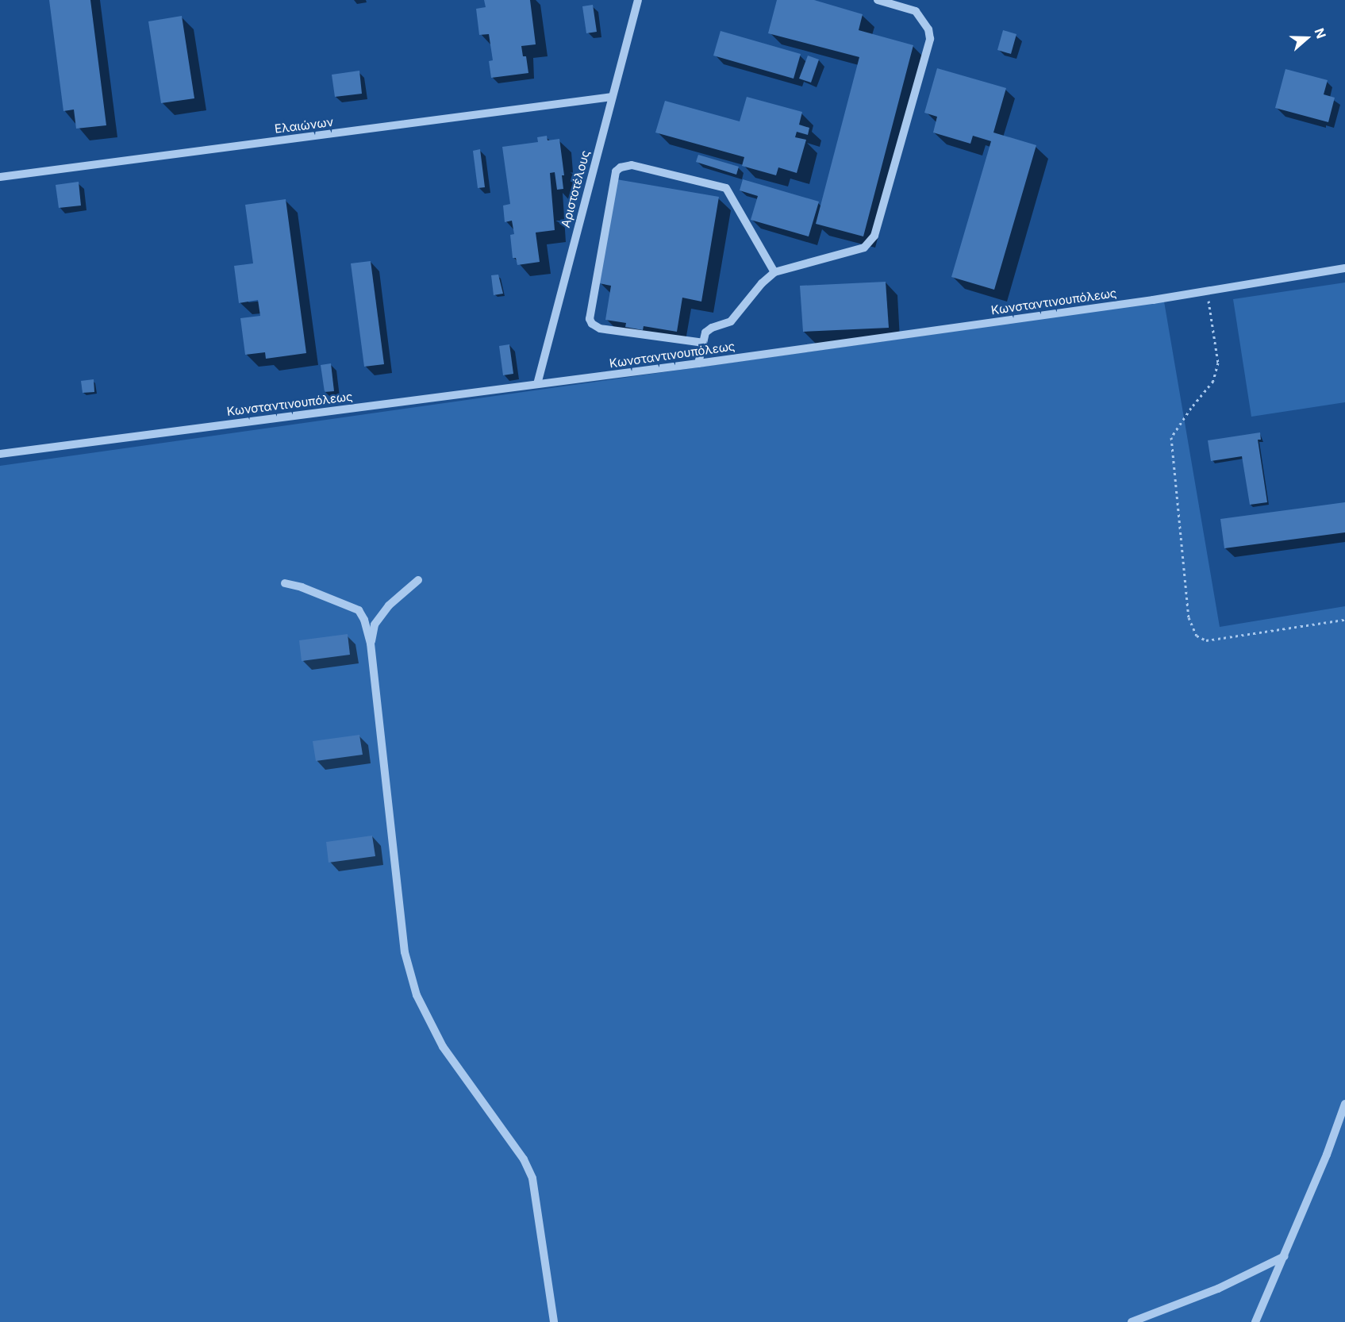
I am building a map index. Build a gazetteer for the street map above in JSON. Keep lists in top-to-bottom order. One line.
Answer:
{"streets":{"street":["Ελαιώνων","Αριστοτέλους","Κωνσταντινουπόλεως"]},"crossings":[["Ελαιώνων","Αριστοτέλους"],["Αριστοτέλους","Κωνσταντινουπόλεως"]],"north":"right"}
